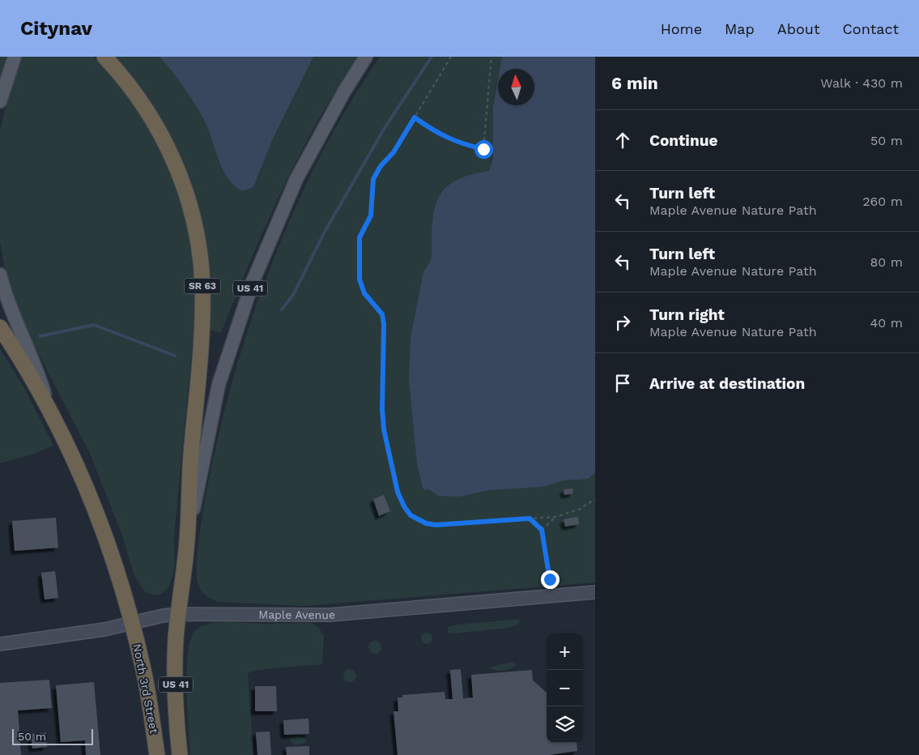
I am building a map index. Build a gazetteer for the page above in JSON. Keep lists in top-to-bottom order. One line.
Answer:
{"streets":{"highway":["SR 63","US 41","North 3rd Street"],"main road":["Maple Avenue"]},"crossings":[["SR 63","US 41"],["US 41","Maple Avenue"],["US 41","North 3rd Street"],["Maple Avenue","North 3rd Street"]],"scale_bar":"50 m","north":"top","page":{"header":"Citynav","nav":["Home","Map","About","Contact"],"heading":["6 min","Walk · 430 m"],"list":[["Continue","50 m"],["Turn left","Maple Avenue Nature Path","260 m"],["Turn left","Maple Avenue Nature Path","80 m"],["Turn right","Maple Avenue Nature Path","40 m"],"Arrive at destination"],"map_buttons":["+","−"],"scale":"50 m"}}
